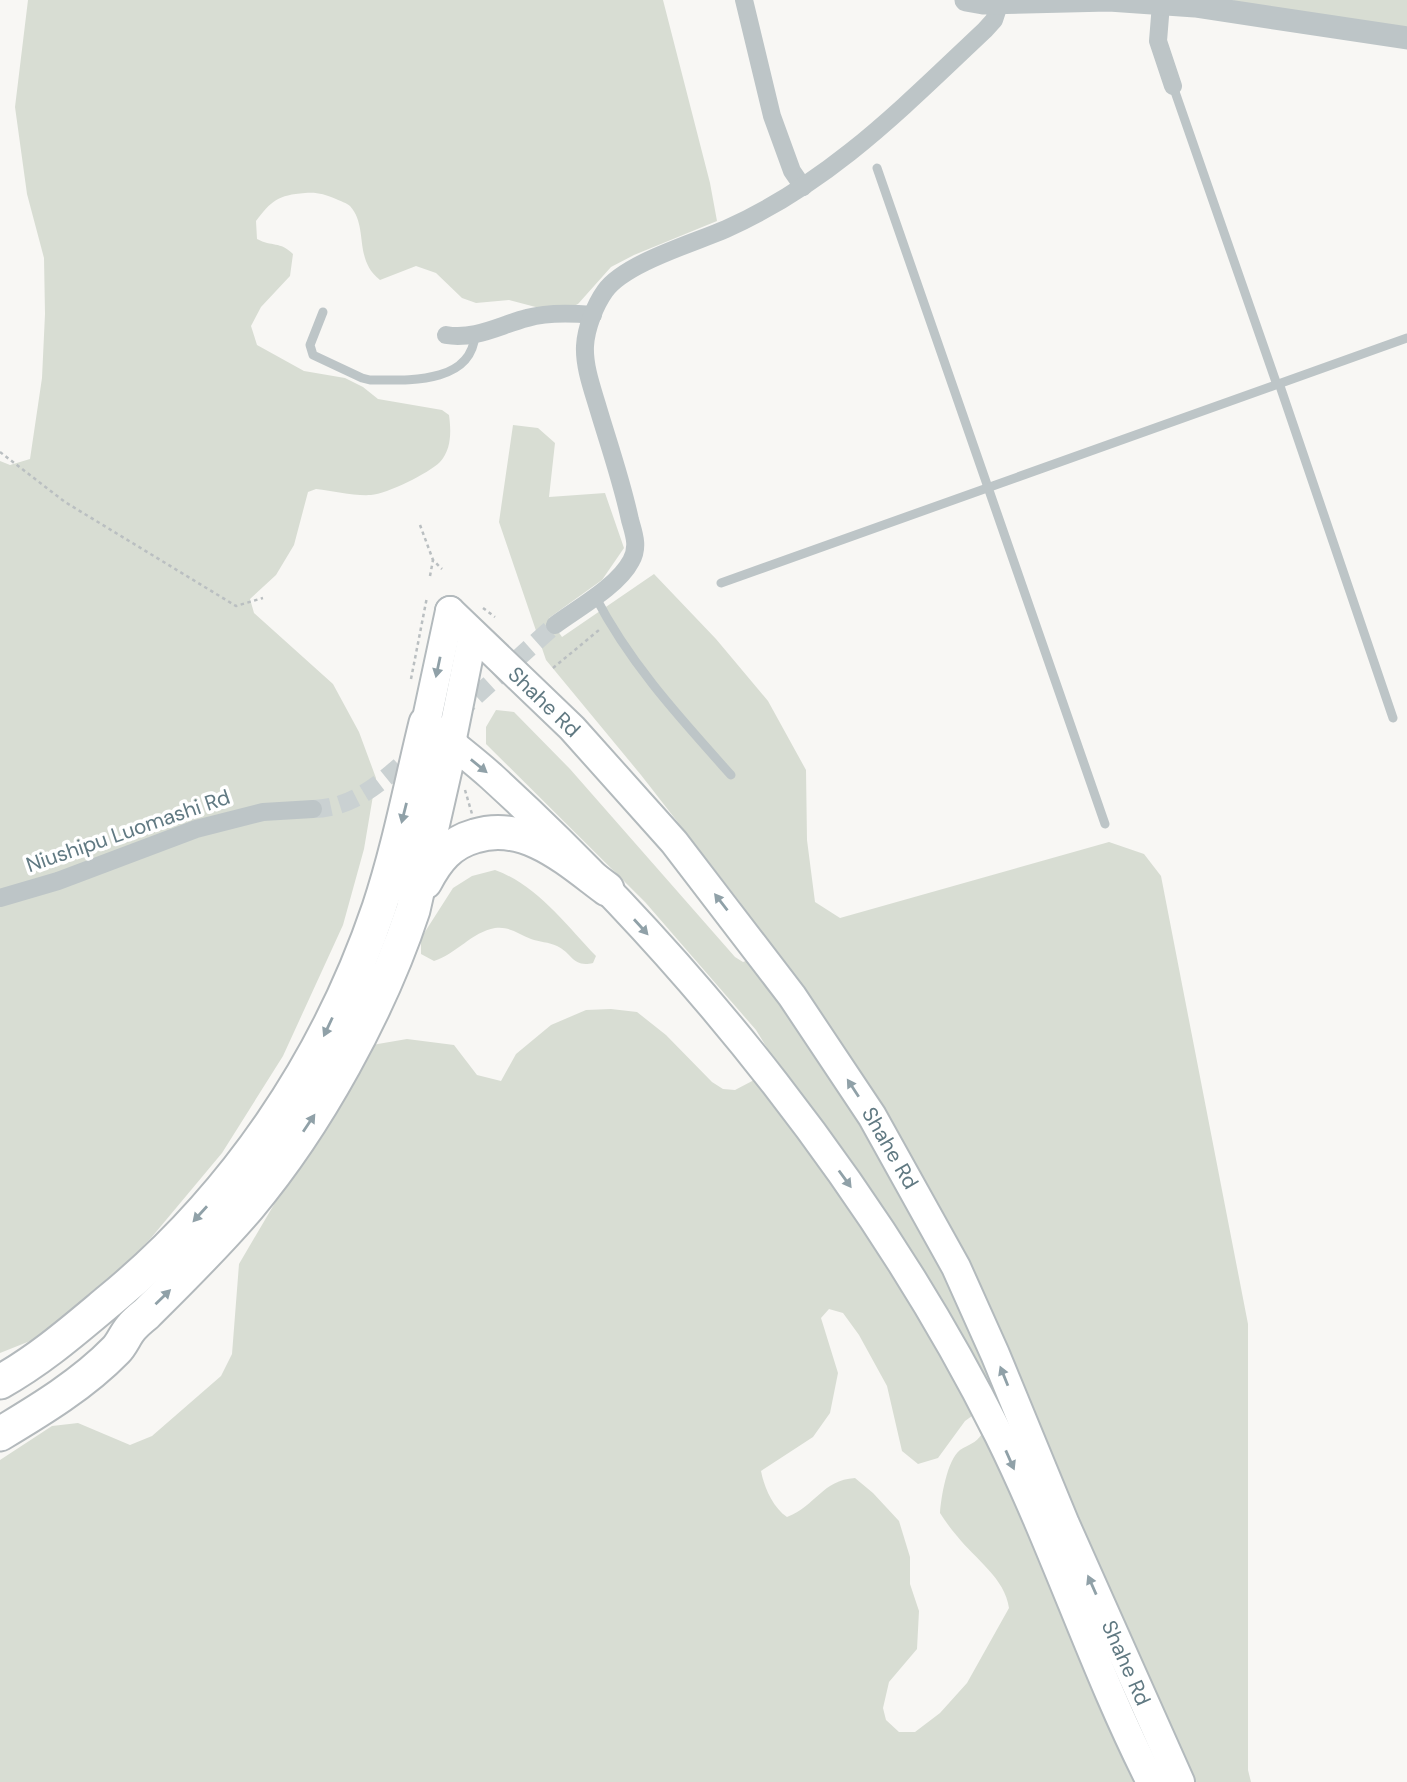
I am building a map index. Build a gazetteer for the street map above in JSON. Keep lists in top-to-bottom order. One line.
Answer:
{"streets":{"main road":["Shahe Rd"],"street":["Niushipu Luomashi Rd"]}}
